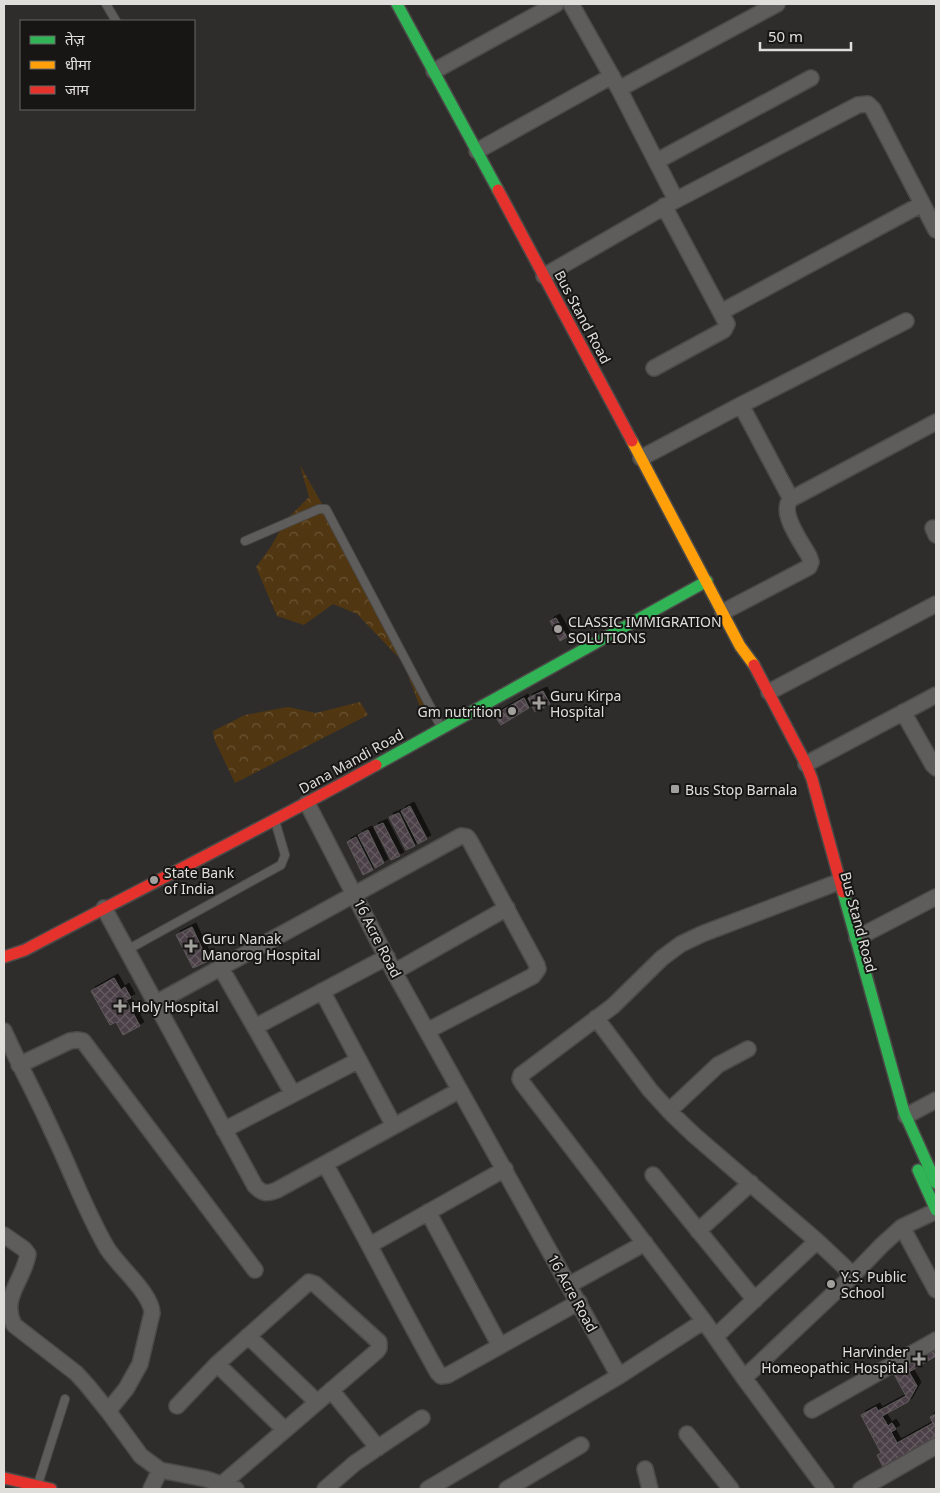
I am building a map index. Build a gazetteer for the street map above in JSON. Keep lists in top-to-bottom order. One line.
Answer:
{"streets":{"street":["Bus Stand Road","Dana Mandi Road","16 Acre Road"]},"crossings":[["Bus Stand Road","Dana Mandi Road"],["Dana Mandi Road","16 Acre Road"]],"places":{"other":["CLASSIC IMMIGRATION SOLUTIONS","Gm nutrition","State Bank of India","Y.S. Public School"],"health":["Guru Kirpa Hospital","Guru Nanak Manorog Hospital","Holy Hospital","Harvinder Homeopathic Hospital"],"transit":["Bus Stop Barnala"]},"legend":["तेज़","धीमा","जाम"],"scale_bar":"50 m"}
